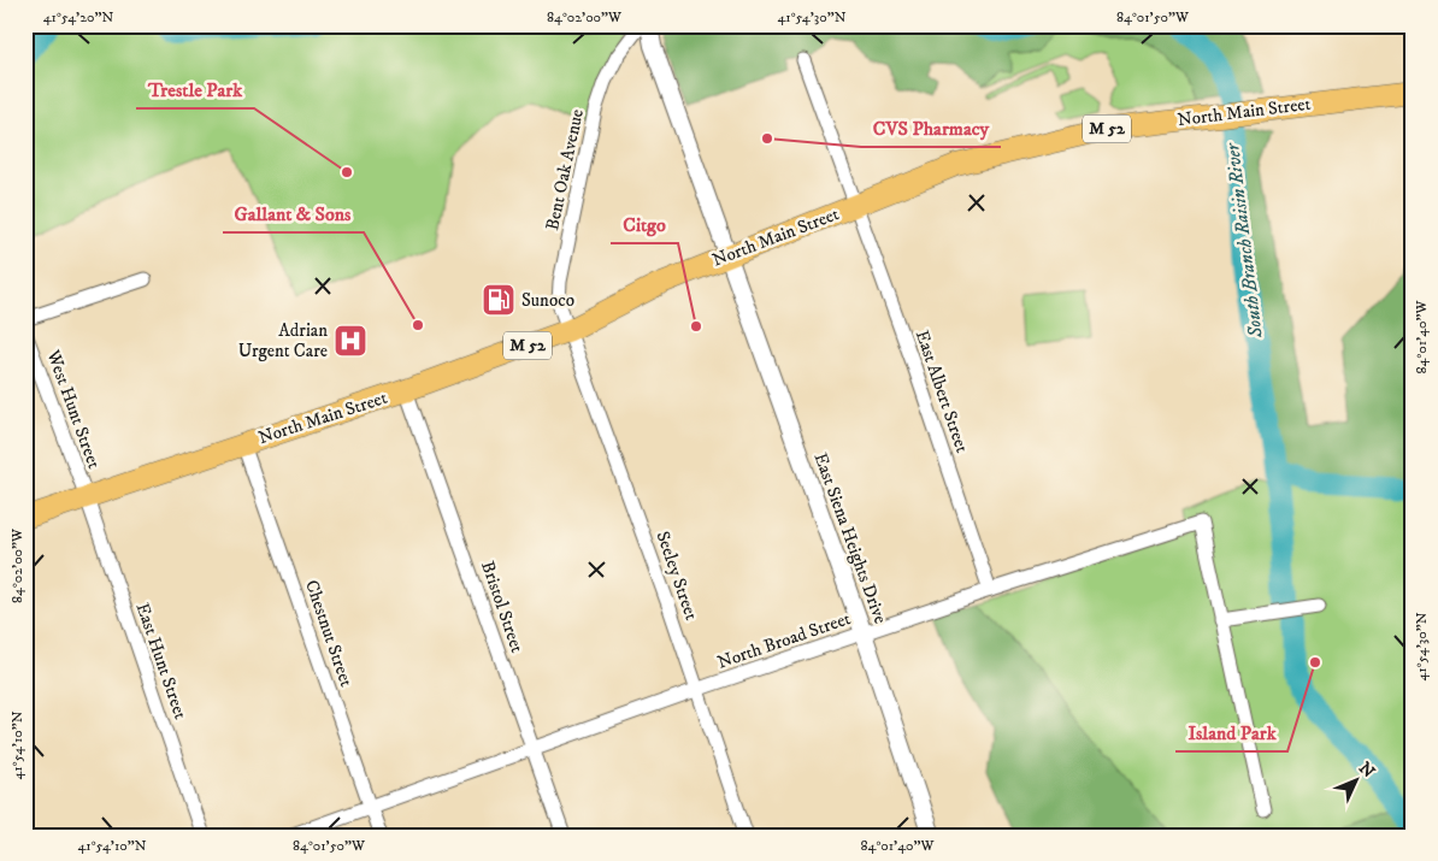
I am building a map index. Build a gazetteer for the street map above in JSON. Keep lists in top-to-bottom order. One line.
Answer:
{"streets":{"main road":["North Main Street","M 52"],"street":["Bent Oak Avenue","East Albert Street","West Hunt Street","East Siena Heights Drive","Seeley Street","Bristol Street","Chestnut Street","North Broad Street","East Hunt Street"]},"crossings":[["North Main Street","Bent Oak Avenue"],["North Main Street","East Albert Street"],["North Main Street","West Hunt Street"],["North Main Street","East Siena Heights Drive"],["North Main Street","Seeley Street"],["North Main Street","Bristol Street"],["North Main Street","Chestnut Street"],["North Main Street","East Hunt Street"],["Bent Oak Avenue","Seeley Street"],["East Albert Street","North Broad Street"],["West Hunt Street","East Hunt Street"],["East Siena Heights Drive","North Broad Street"],["Seeley Street","North Broad Street"],["Bristol Street","North Broad Street"],["Chestnut Street","North Broad Street"]],"water":["South Branch Raisin River"],"places":{"other":["CVS Pharmacy","Trestle Park","Gallant & Sons","Citgo","Island Park"],"fuel station":["Sunoco"],"hospital":["Adrian Urgent Care"]},"north":"top right","coordinates":["41°54'20\"N","84°02'00\"W","41°54'30\"N","84°01'50\"W","84°01'40\"W","41°54'10\"N"]}
